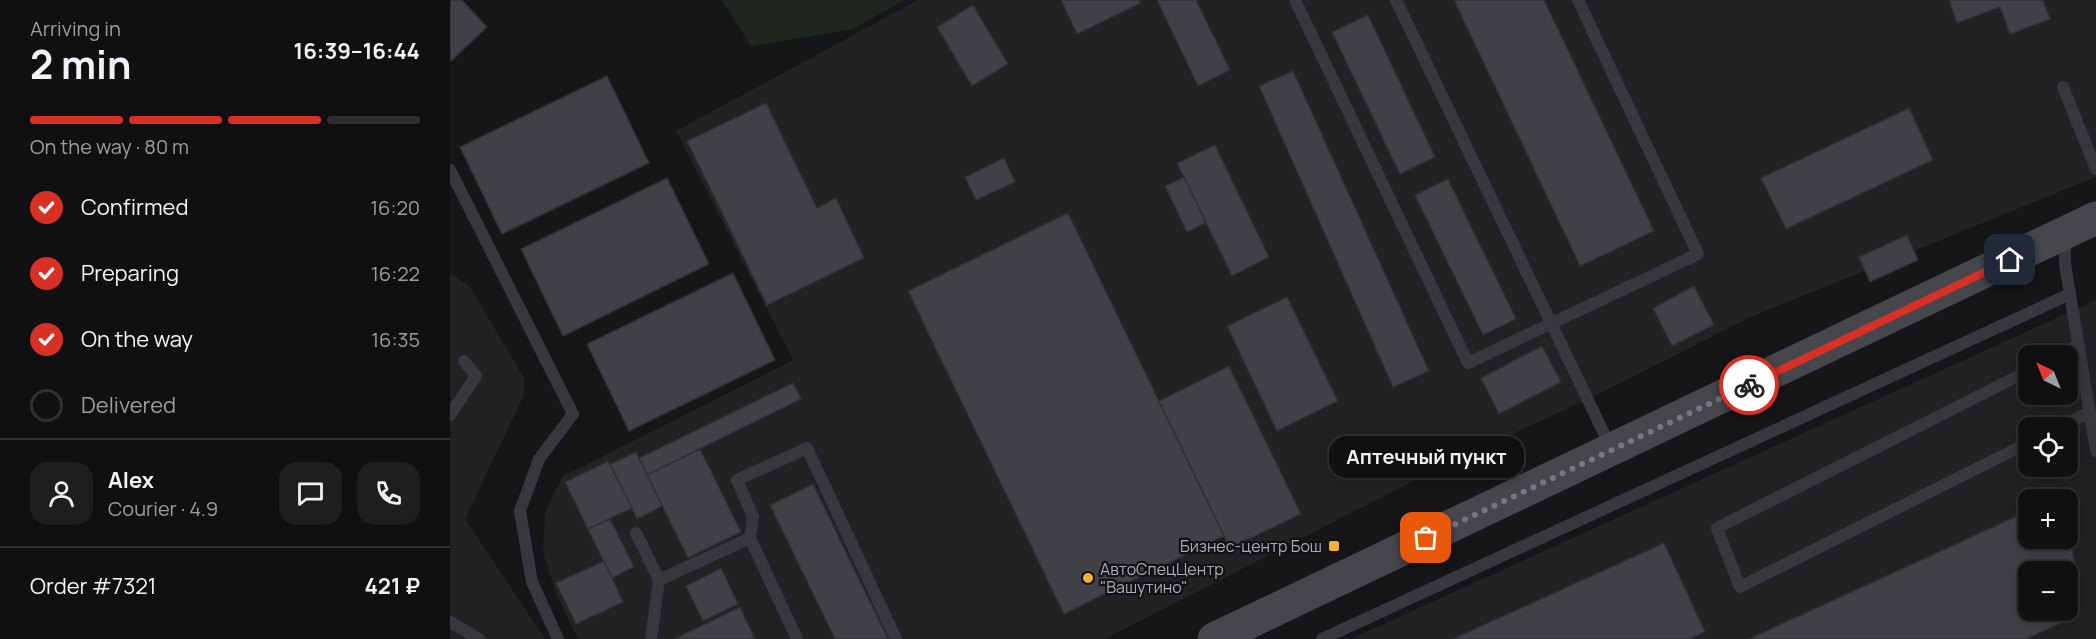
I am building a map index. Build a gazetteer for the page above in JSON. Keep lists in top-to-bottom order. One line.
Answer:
{"places":{"other":["Аптечный пункт","АвтоСпецЦентр \"Вашутино\""],"transit":["Бизнес-центр Бош"]},"north":"top left","page":{"heading":["2 min","Arriving in","16:39–16:44"],"panel":["Alex","Courier · 4.9","Order #7321","421 ₽"],"bar":"On the way · 80 m","list":[["Confirmed","16:20"],["Preparing","16:22"],["On the way","16:35"],"Delivered"],"map_buttons":["+","−"],"bubble":"Аптечный пункт"}}
